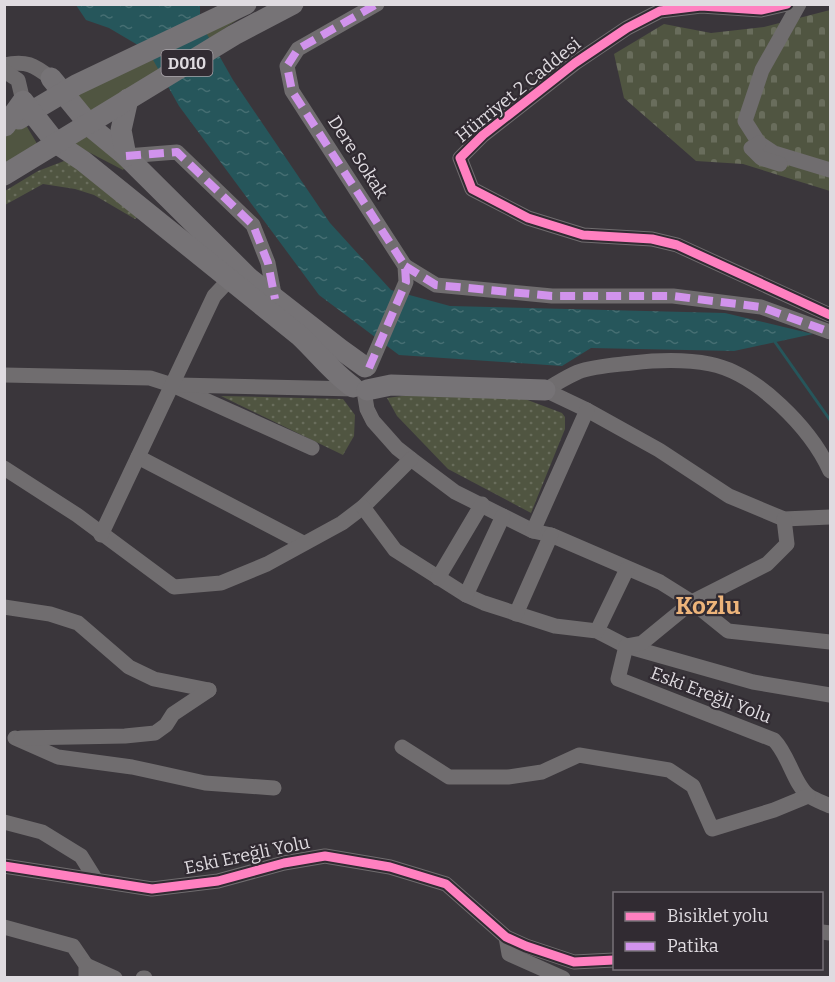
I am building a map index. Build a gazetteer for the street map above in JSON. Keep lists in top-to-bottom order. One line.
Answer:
{"streets":{"highway":["D010"],"street":["Hürriyet 2 Caddesi","Dere Sokak","Eski Ereğli Yolu"]},"districts":["Kozlu"],"legend":["Bisiklet yolu","Patika"]}
